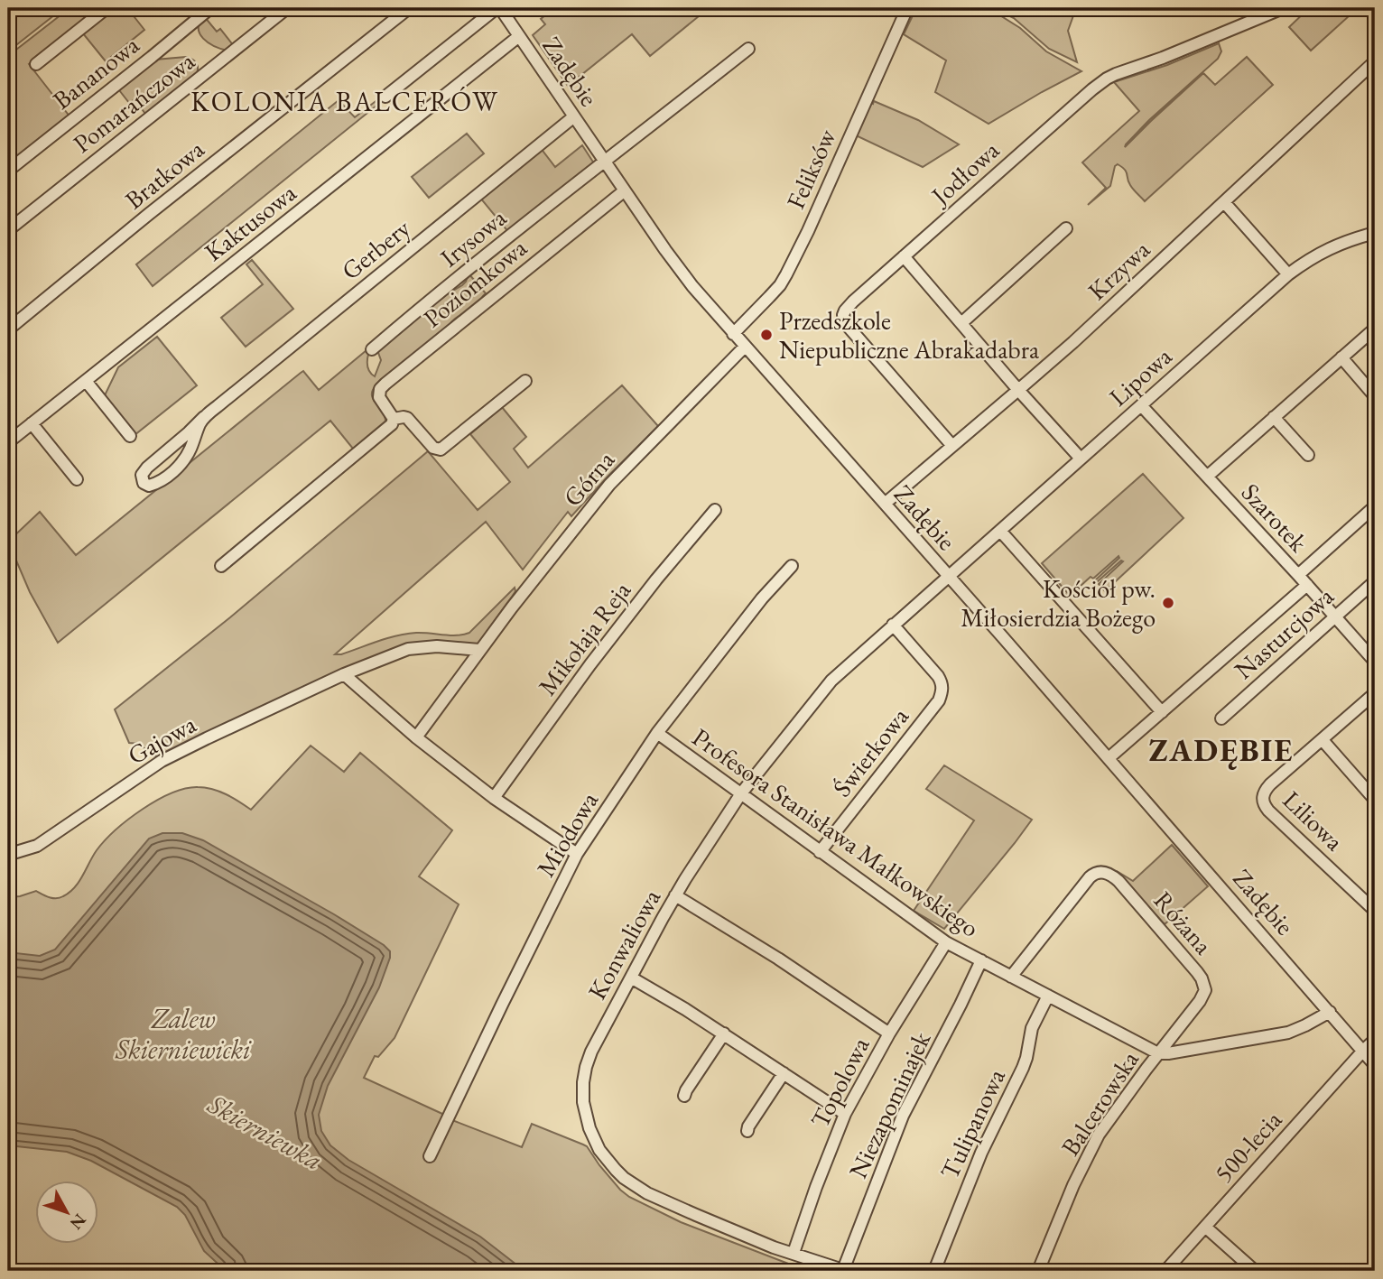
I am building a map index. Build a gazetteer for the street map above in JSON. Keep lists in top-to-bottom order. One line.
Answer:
{"streets":{"street":["Zadębie","Bananowa","Pomarańczowa","Feliksów","Jodłowa","Bratkowa","Kaktusowa","Irysowa","Gerbery","Krzywa","Poziomkowa","Lipowa","Górna","Szarotek","Nasturcjowa","Mikołaja Reja","Gajowa","Świerkowa","Liliowa","Profesora Stanisława Małkowskiego","Miodowa","Różana","Konwaliowa","Topolowa","Balcerowska","Niezapominajek","Tulipanowa","500-lecia"]},"crossings":[["Zadębie","Feliksów"],["Zadębie","Kaktusowa"],["Zadębie","Irysowa"],["Zadębie","Gerbery"],["Zadębie","Krzywa"],["Zadębie","Poziomkowa"],["Zadębie","Lipowa"],["Zadębie","Górna"],["Zadębie","Konwaliowa"],["Zadębie","Balcerowska"],["Zadębie","500-lecia"],["Jodłowa","Krzywa"],["Lipowa","Szarotek"],["Lipowa","Konwaliowa"],["Górna","Gajowa"],["Szarotek","Nasturcjowa"],["Świerkowa","Profesora Stanisława Małkowskiego"],["Świerkowa","Konwaliowa"],["Profesora Stanisława Małkowskiego","Miodowa"],["Profesora Stanisława Małkowskiego","Różana"],["Profesora Stanisława Małkowskiego","Konwaliowa"],["Profesora Stanisława Małkowskiego","Topolowa"],["Profesora Stanisława Małkowskiego","Balcerowska"],["Profesora Stanisława Małkowskiego","Niezapominajek"],["Profesora Stanisława Małkowskiego","Tulipanowa"],["Różana","Balcerowska"],["Konwaliowa","Topolowa"],["Konwaliowa","Niezapominajek"]],"districts":["KOLONIA BALCERÓW","ZADĘBIE"],"water":["Zalew Skierniewicki","Skierniewka"],"places":["Przedszkole Niepubliczne Abrakadabra","Kościół pw. Miłosierdzia Bożego"],"north":"bottom right"}
